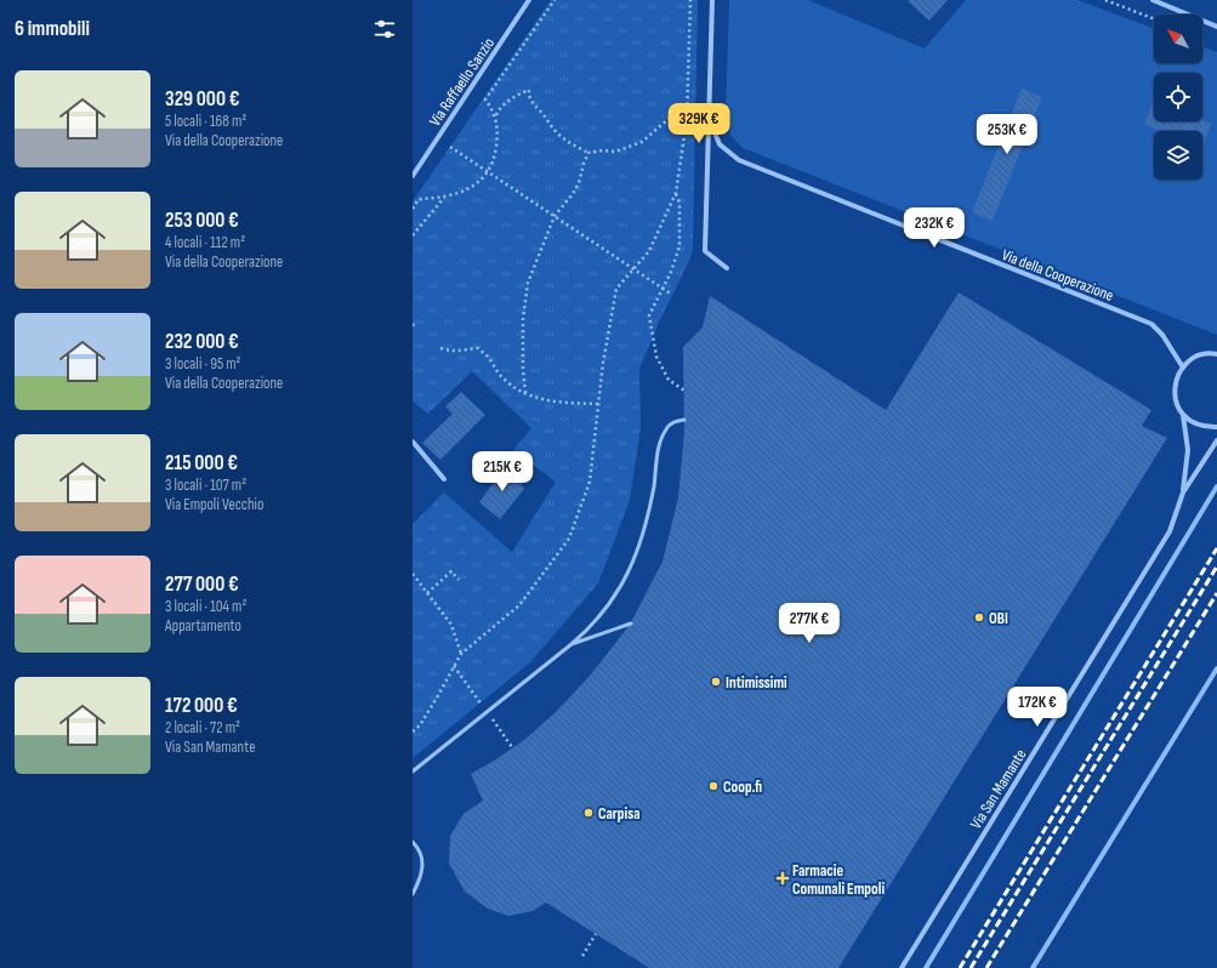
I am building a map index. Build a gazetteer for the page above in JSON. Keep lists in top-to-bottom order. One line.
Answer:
{"streets":{"street":["Via Raffaello Sanzio","Via della Cooperazione","Via San Mamante"]},"places":{"other":["OBI","Intimissimi","Coop.fi","Carpisa"],"health":["Farmacie Comunali Empoli"]},"north":"top left","page":{"heading":"6 immobili","list":[{"name":"329 000 €","note":"5 locali · 168 m² · Via della Cooperazione"},{"name":"253 000 €","note":"4 locali · 112 m² · Via della Cooperazione"},{"name":"232 000 €","note":"3 locali · 95 m² · Via della Cooperazione"},{"name":"215 000 €","note":"3 locali · 107 m² · Via Empoli Vecchio"},{"name":"277 000 €","note":"3 locali · 104 m² · Appartamento"},{"name":"172 000 €","note":"2 locali · 72 m² · Via San Mamante"}],"price":["329K €","253K €","232K €","215K €","277K €","172K €"]}}
